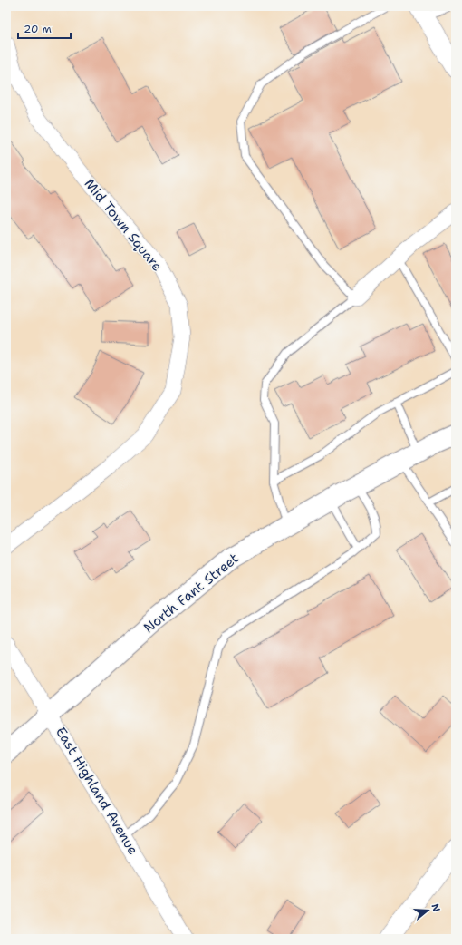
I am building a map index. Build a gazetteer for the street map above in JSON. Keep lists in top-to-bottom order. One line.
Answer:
{"streets":{"main road":["North Fant Street"],"street":["Mid Town Square","East Highland Avenue"]},"crossings":[["North Fant Street","East Highland Avenue"]],"scale_bar":"20 m","north":"right"}
